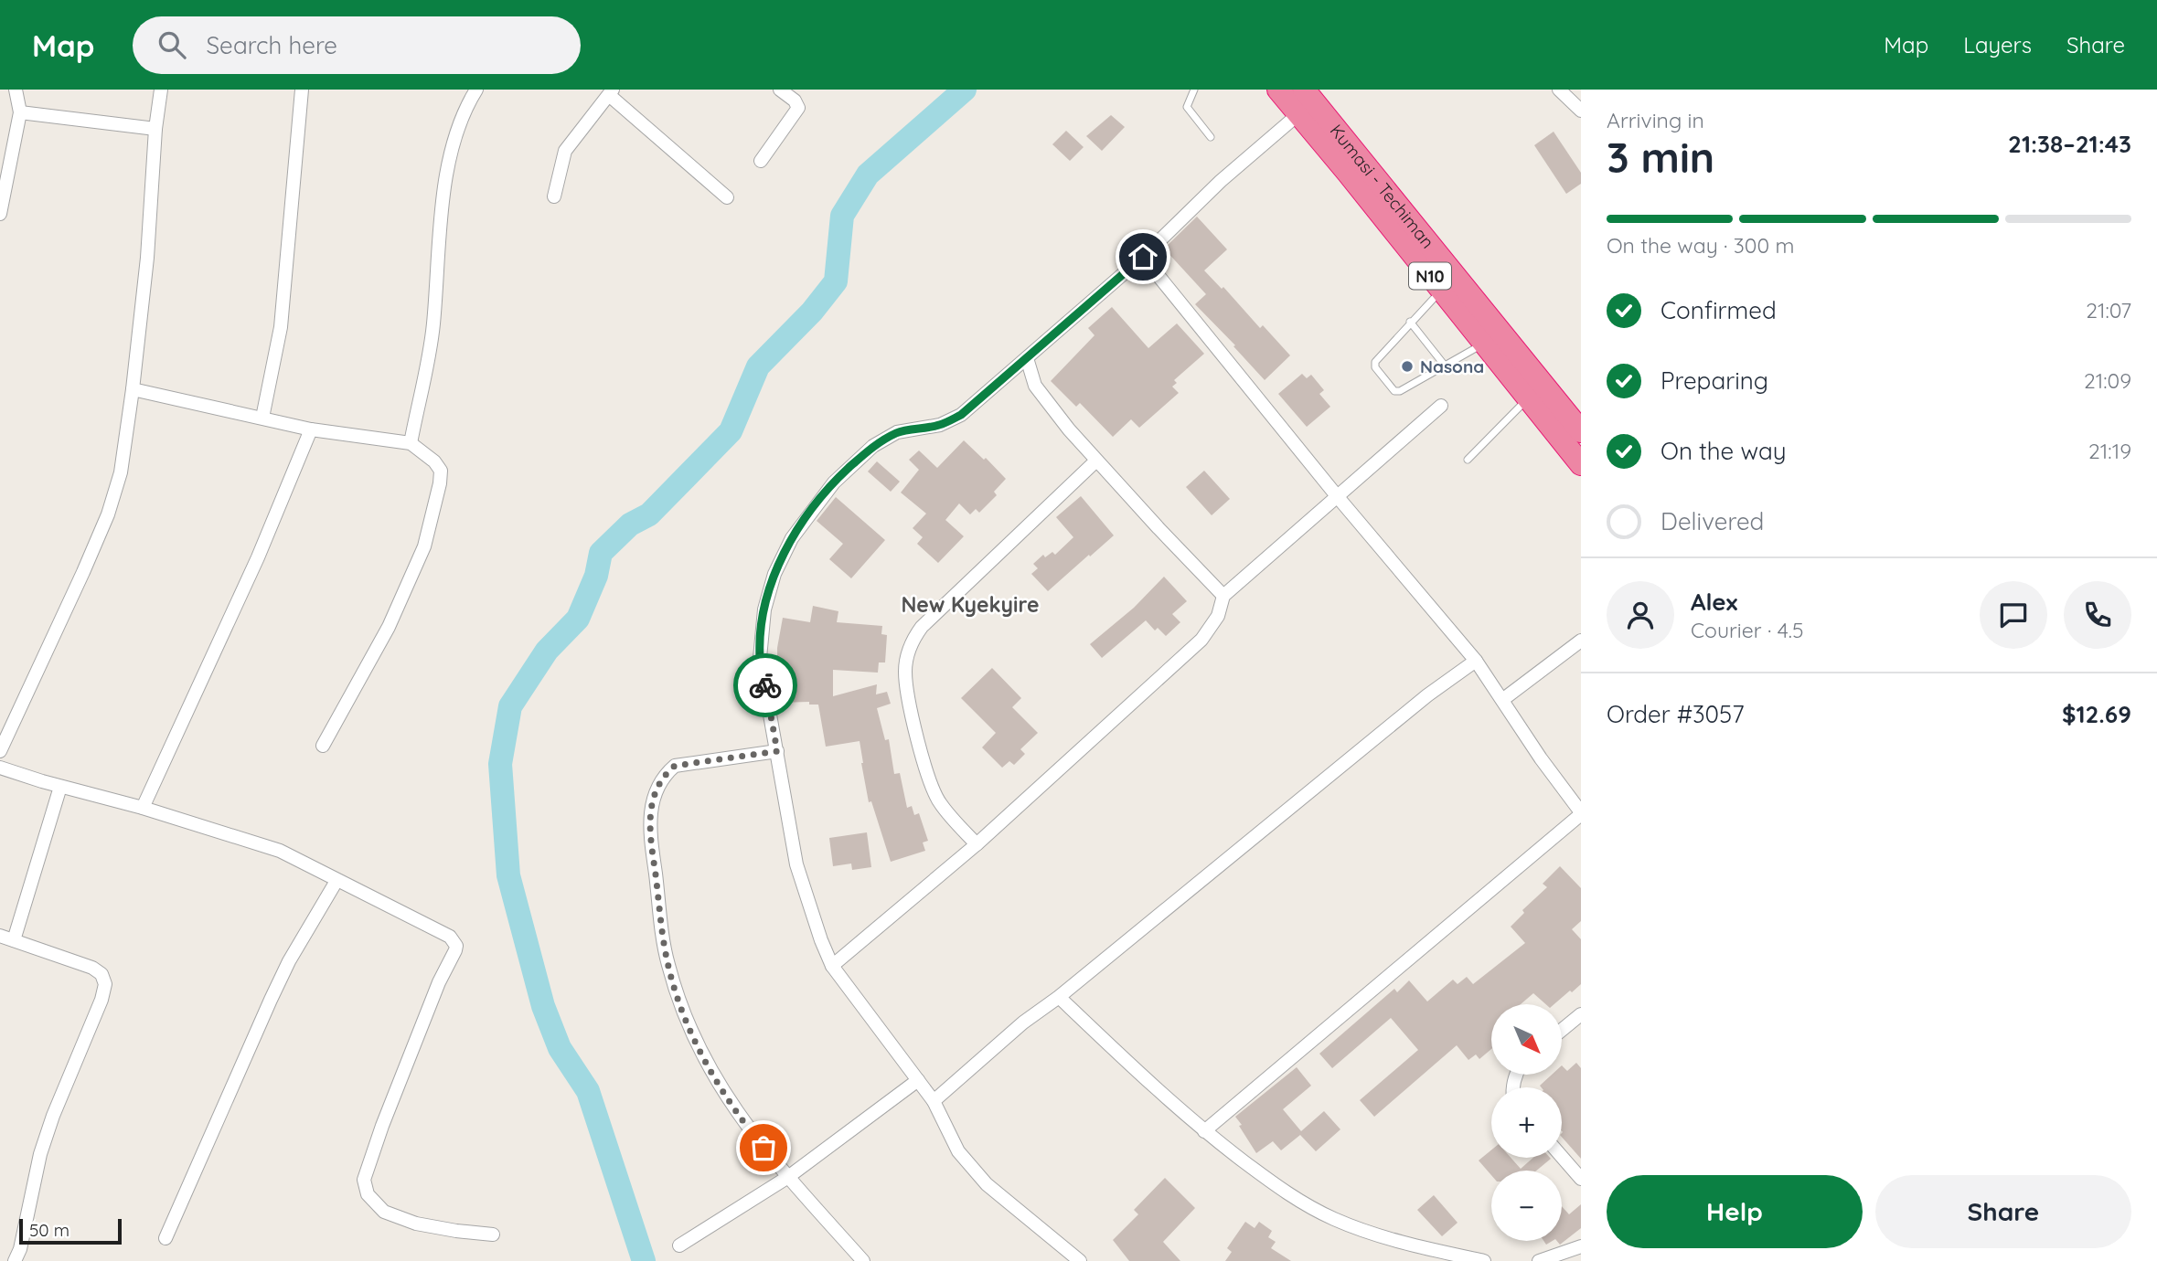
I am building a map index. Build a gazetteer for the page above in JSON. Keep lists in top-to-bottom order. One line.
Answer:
{"streets":{"highway":["Kumasi - Techiman","N10"]},"districts":["New Kyekyire"],"places":["Nasona"],"scale_bar":"50 m","north":"bottom right","page":{"header":"Map","search":"Search here","nav":["Map","Layers","Share"],"heading":["3 min","Arriving in","21:38–21:43"],"panel":["Alex","Courier · 4.5","Order #3057","$12.69"],"bar":"On the way · 300 m","list":[["Confirmed","21:07"],["Preparing","21:09"],["On the way","21:19"],"Delivered"],"map_buttons":["+","−"],"buttons":["Help","Share"],"scale":"50 m"}}
